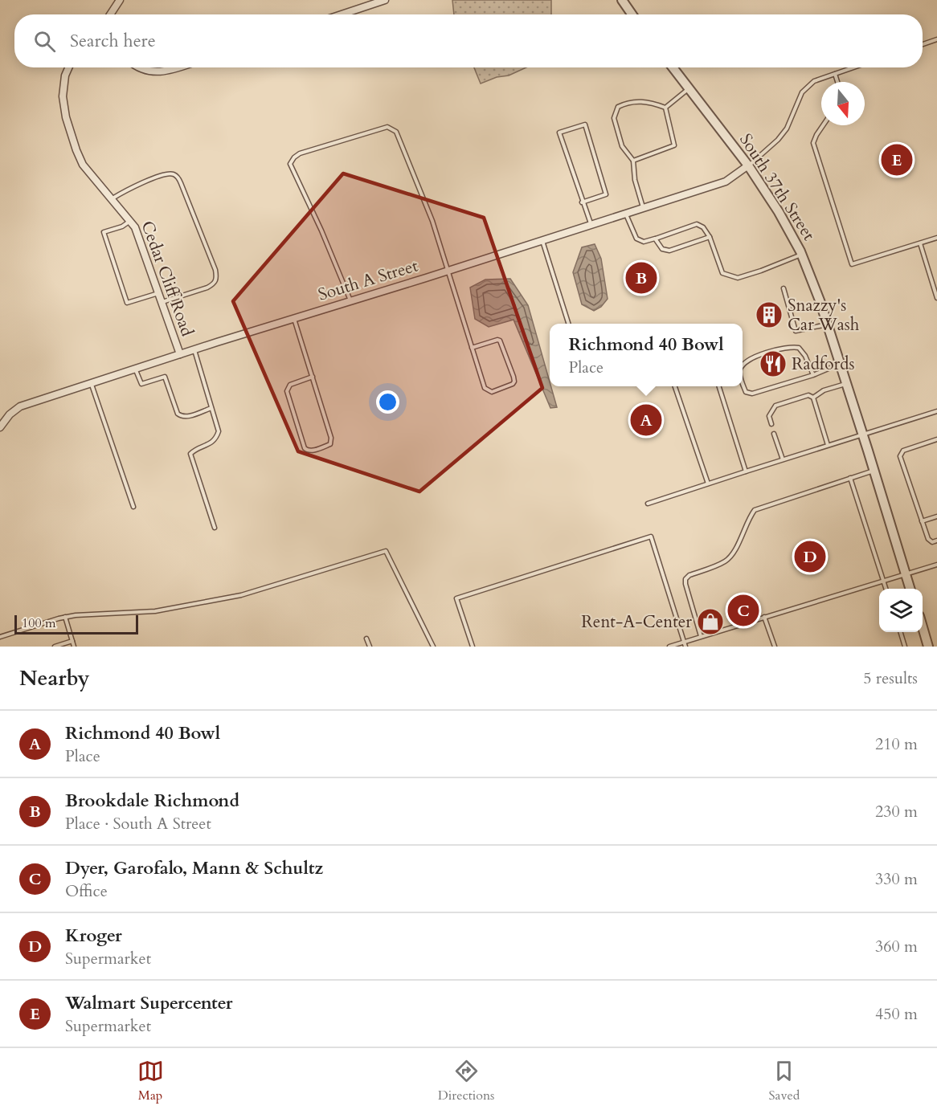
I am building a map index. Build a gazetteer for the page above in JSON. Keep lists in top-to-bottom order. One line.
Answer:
{"streets":{"street":["South 37th Street","Cedar Cliff Road","South A Street"]},"crossings":[["South 37th Street","South A Street"],["Cedar Cliff Road","South A Street"]],"places":{"building":["Snazzy's Car Wash"],"restaurant":["Radfords"],"shop":["Rent-A-Center"]},"scale_bar":"100 m","north":"bottom","page":{"search":"Search here","pins":["E","B","A","D","C"],"popup":["Richmond 40 Bowl","Place"],"scale":"100 m","heading":["Nearby","5 results"],"list":[{"mark":"A","name":"Richmond 40 Bowl","note":"Place","value":"210 m"},{"mark":"B","name":"Brookdale Richmond","note":"Place · South A Street","value":"230 m"},{"mark":"C","name":"Dyer, Garofalo, Mann & Schultz","note":"Office","value":"330 m"},{"mark":"D","name":"Kroger","note":"Supermarket","value":"360 m"},{"mark":"E","name":"Walmart Supercenter","note":"Supermarket","value":"450 m"}],"nav":["Map","Directions","Saved"]}}
